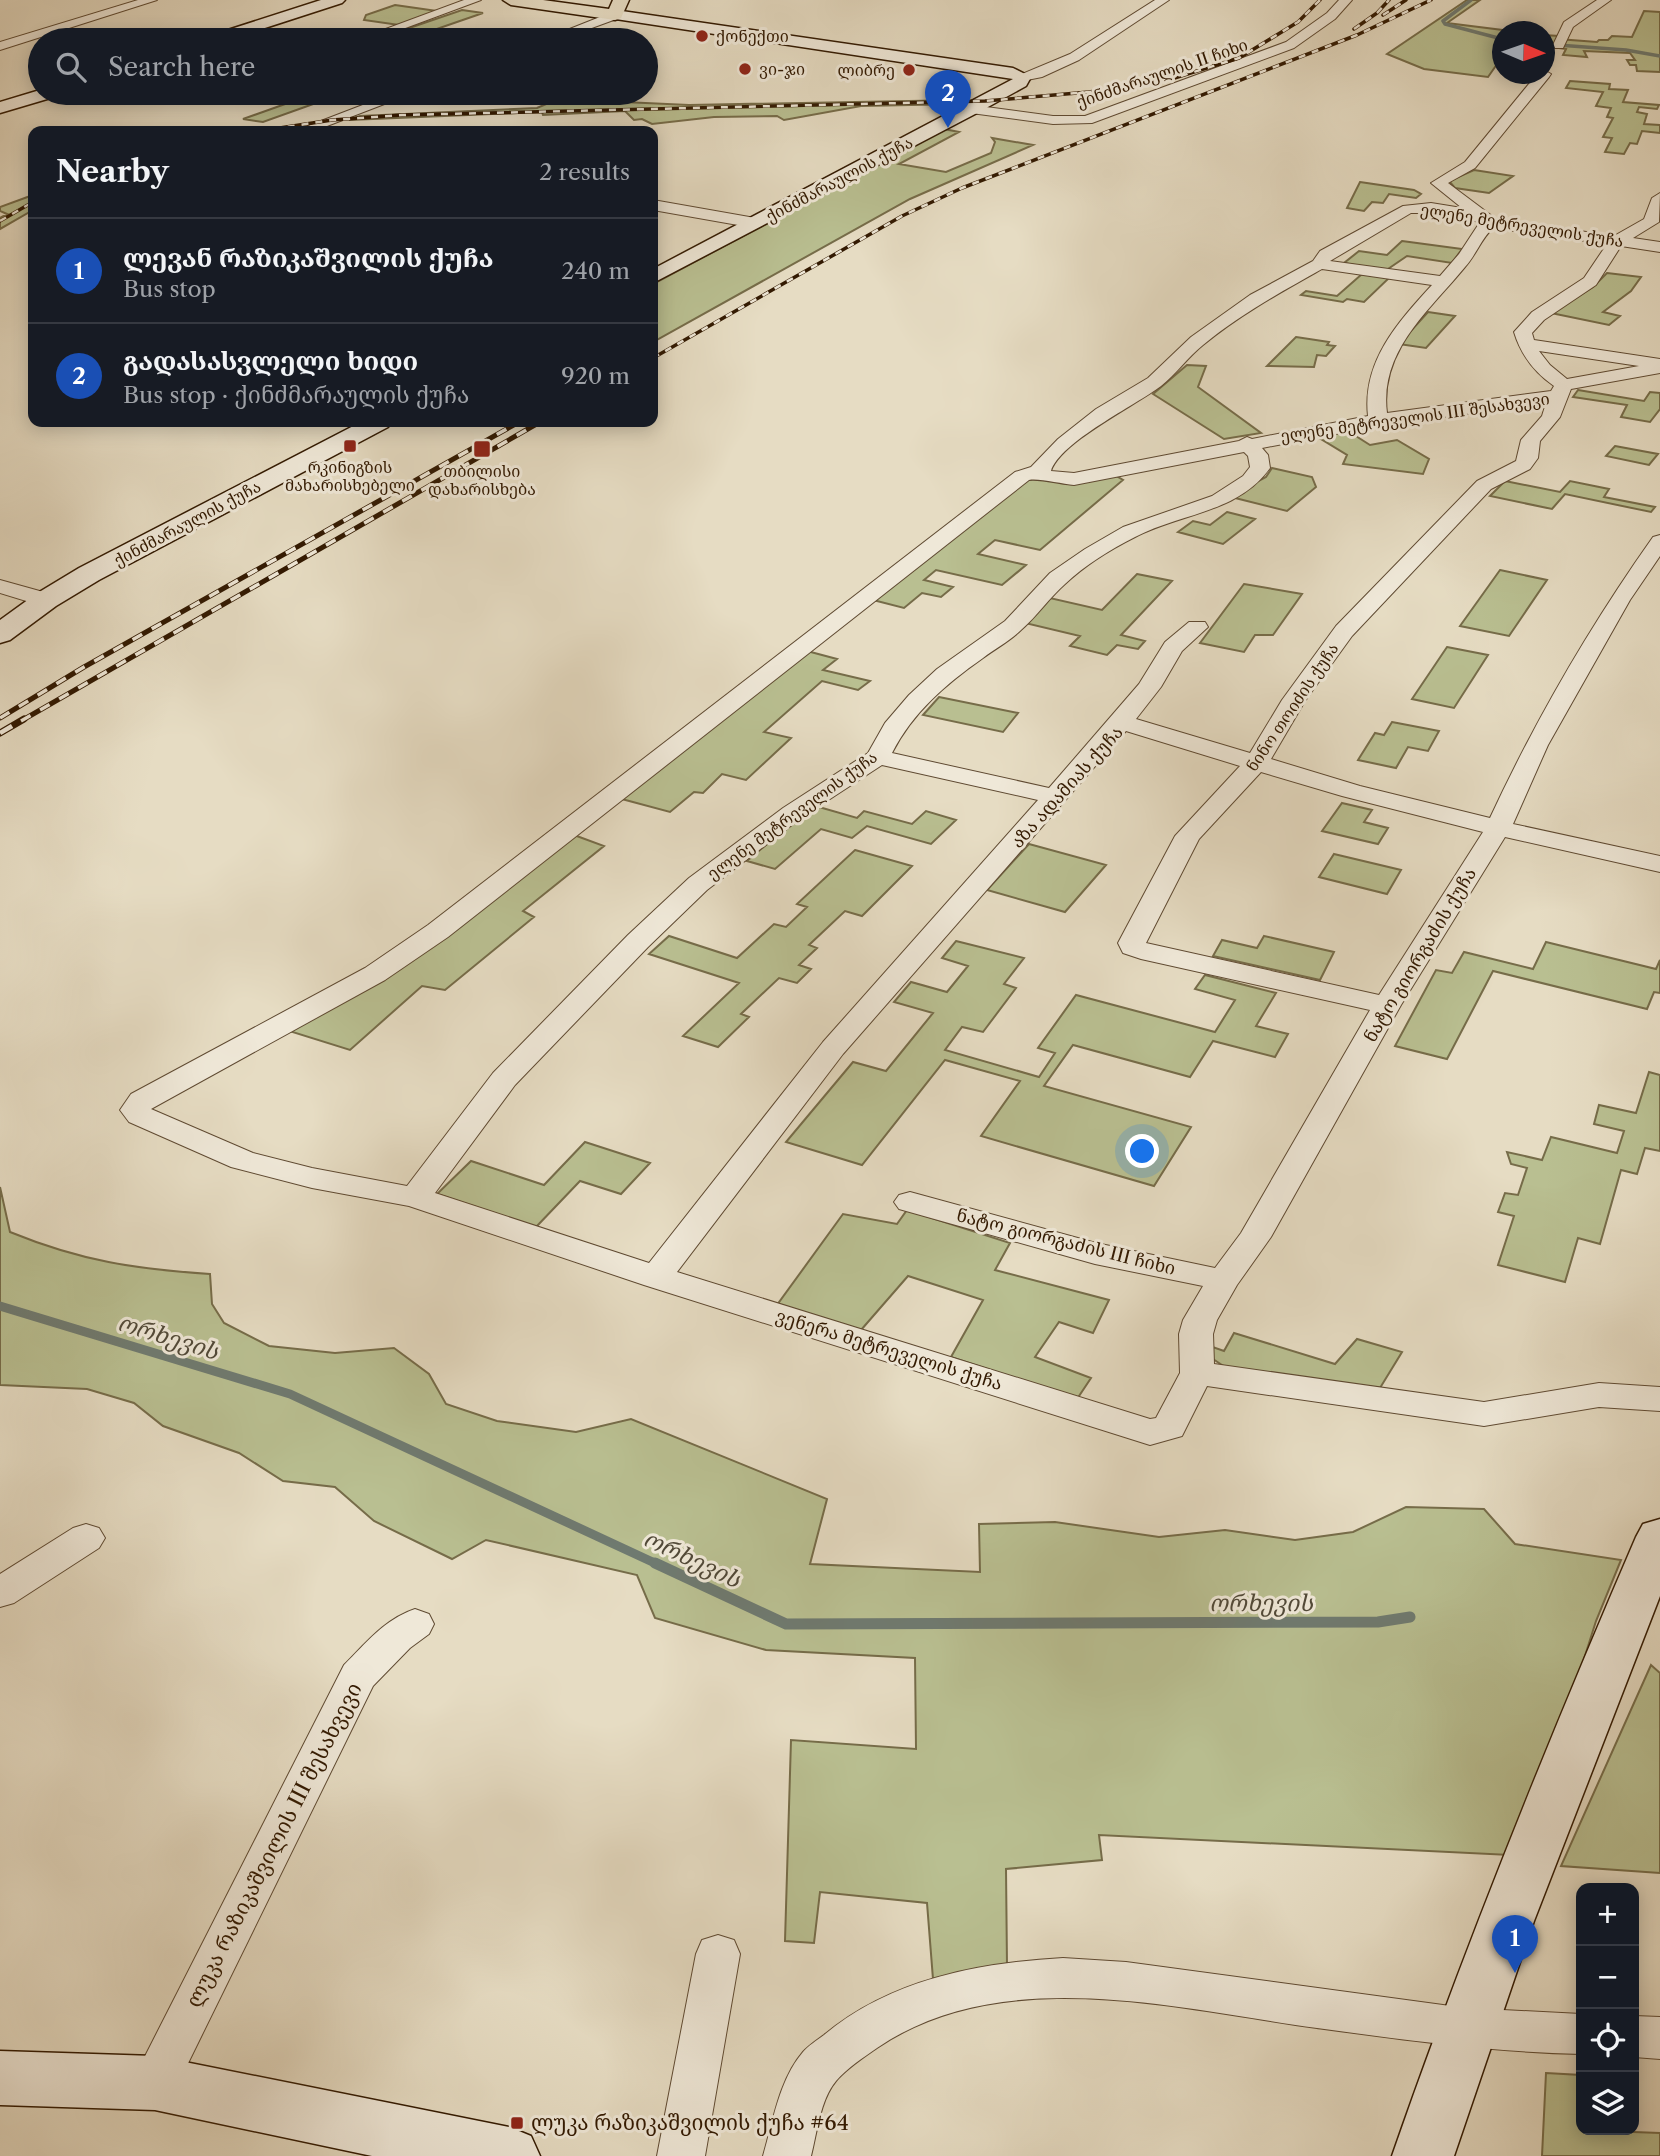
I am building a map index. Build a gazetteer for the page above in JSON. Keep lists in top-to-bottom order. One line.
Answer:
{"streets":{"main road":["ქინძმარაულის ქუჩა"],"street":["ქინძმარაულის II ჩიხი","ელენე მეტრეველის ქუჩა","ელენე მეტრეველის III შესახვევი","ნინო თოიძის ქუჩა","აზა ადამიას ქუჩა","ნატო გიორგაძის ქუჩა","ნატო გიორგაძის III ჩიხი","ვენერა მეტრეველის ქუჩა","ლუკა რაზიკაშვილის III შესახვევი"]},"crossings":[["ქინძმარაულის II ჩიხი","ქინძმარაულის ქუჩა"],["ელენე მეტრეველის ქუჩა","ელენე მეტრეველის III შესახვევი"],["ელენე მეტრეველის ქუჩა","ვენერა მეტრეველის ქუჩა"],["ელენე მეტრეველის III შესახვევი","ნინო თოიძის ქუჩა"],["ნინო თოიძის ქუჩა","აზა ადამიას ქუჩა"],["ნინო თოიძის ქუჩა","ნატო გიორგაძის ქუჩა"],["აზა ადამიას ქუჩა","ნატო გიორგაძის ქუჩა"],["აზა ადამიას ქუჩა","ვენერა მეტრეველის ქუჩა"],["ნატო გიორგაძის ქუჩა","ნატო გიორგაძის III ჩიხი"],["ნატო გიორგაძის ქუჩა","ვენერა მეტრეველის ქუჩა"]],"water":["ორხევის"],"places":{"other":["ქონექთი","ვი-ჯი","ლიბრე"],"transit":["რკინიგზის მახარისხებელი","თბილისი დახარისხება","ლუკა რაზიკაშვილის ქუჩა #64"]},"north":"right","page":{"search":"Search here","pins":["2","1"],"heading":["Nearby","2 results"],"list":[{"mark":"1","name":"ლევან რაზიკაშვილის ქუჩა","note":"Bus stop","value":"240 m"},{"mark":"2","name":"გადასასვლელი ხიდი","note":"Bus stop · ქინძმარაულის ქუჩა","value":"920 m"}],"map_buttons":["+","−"]}}
